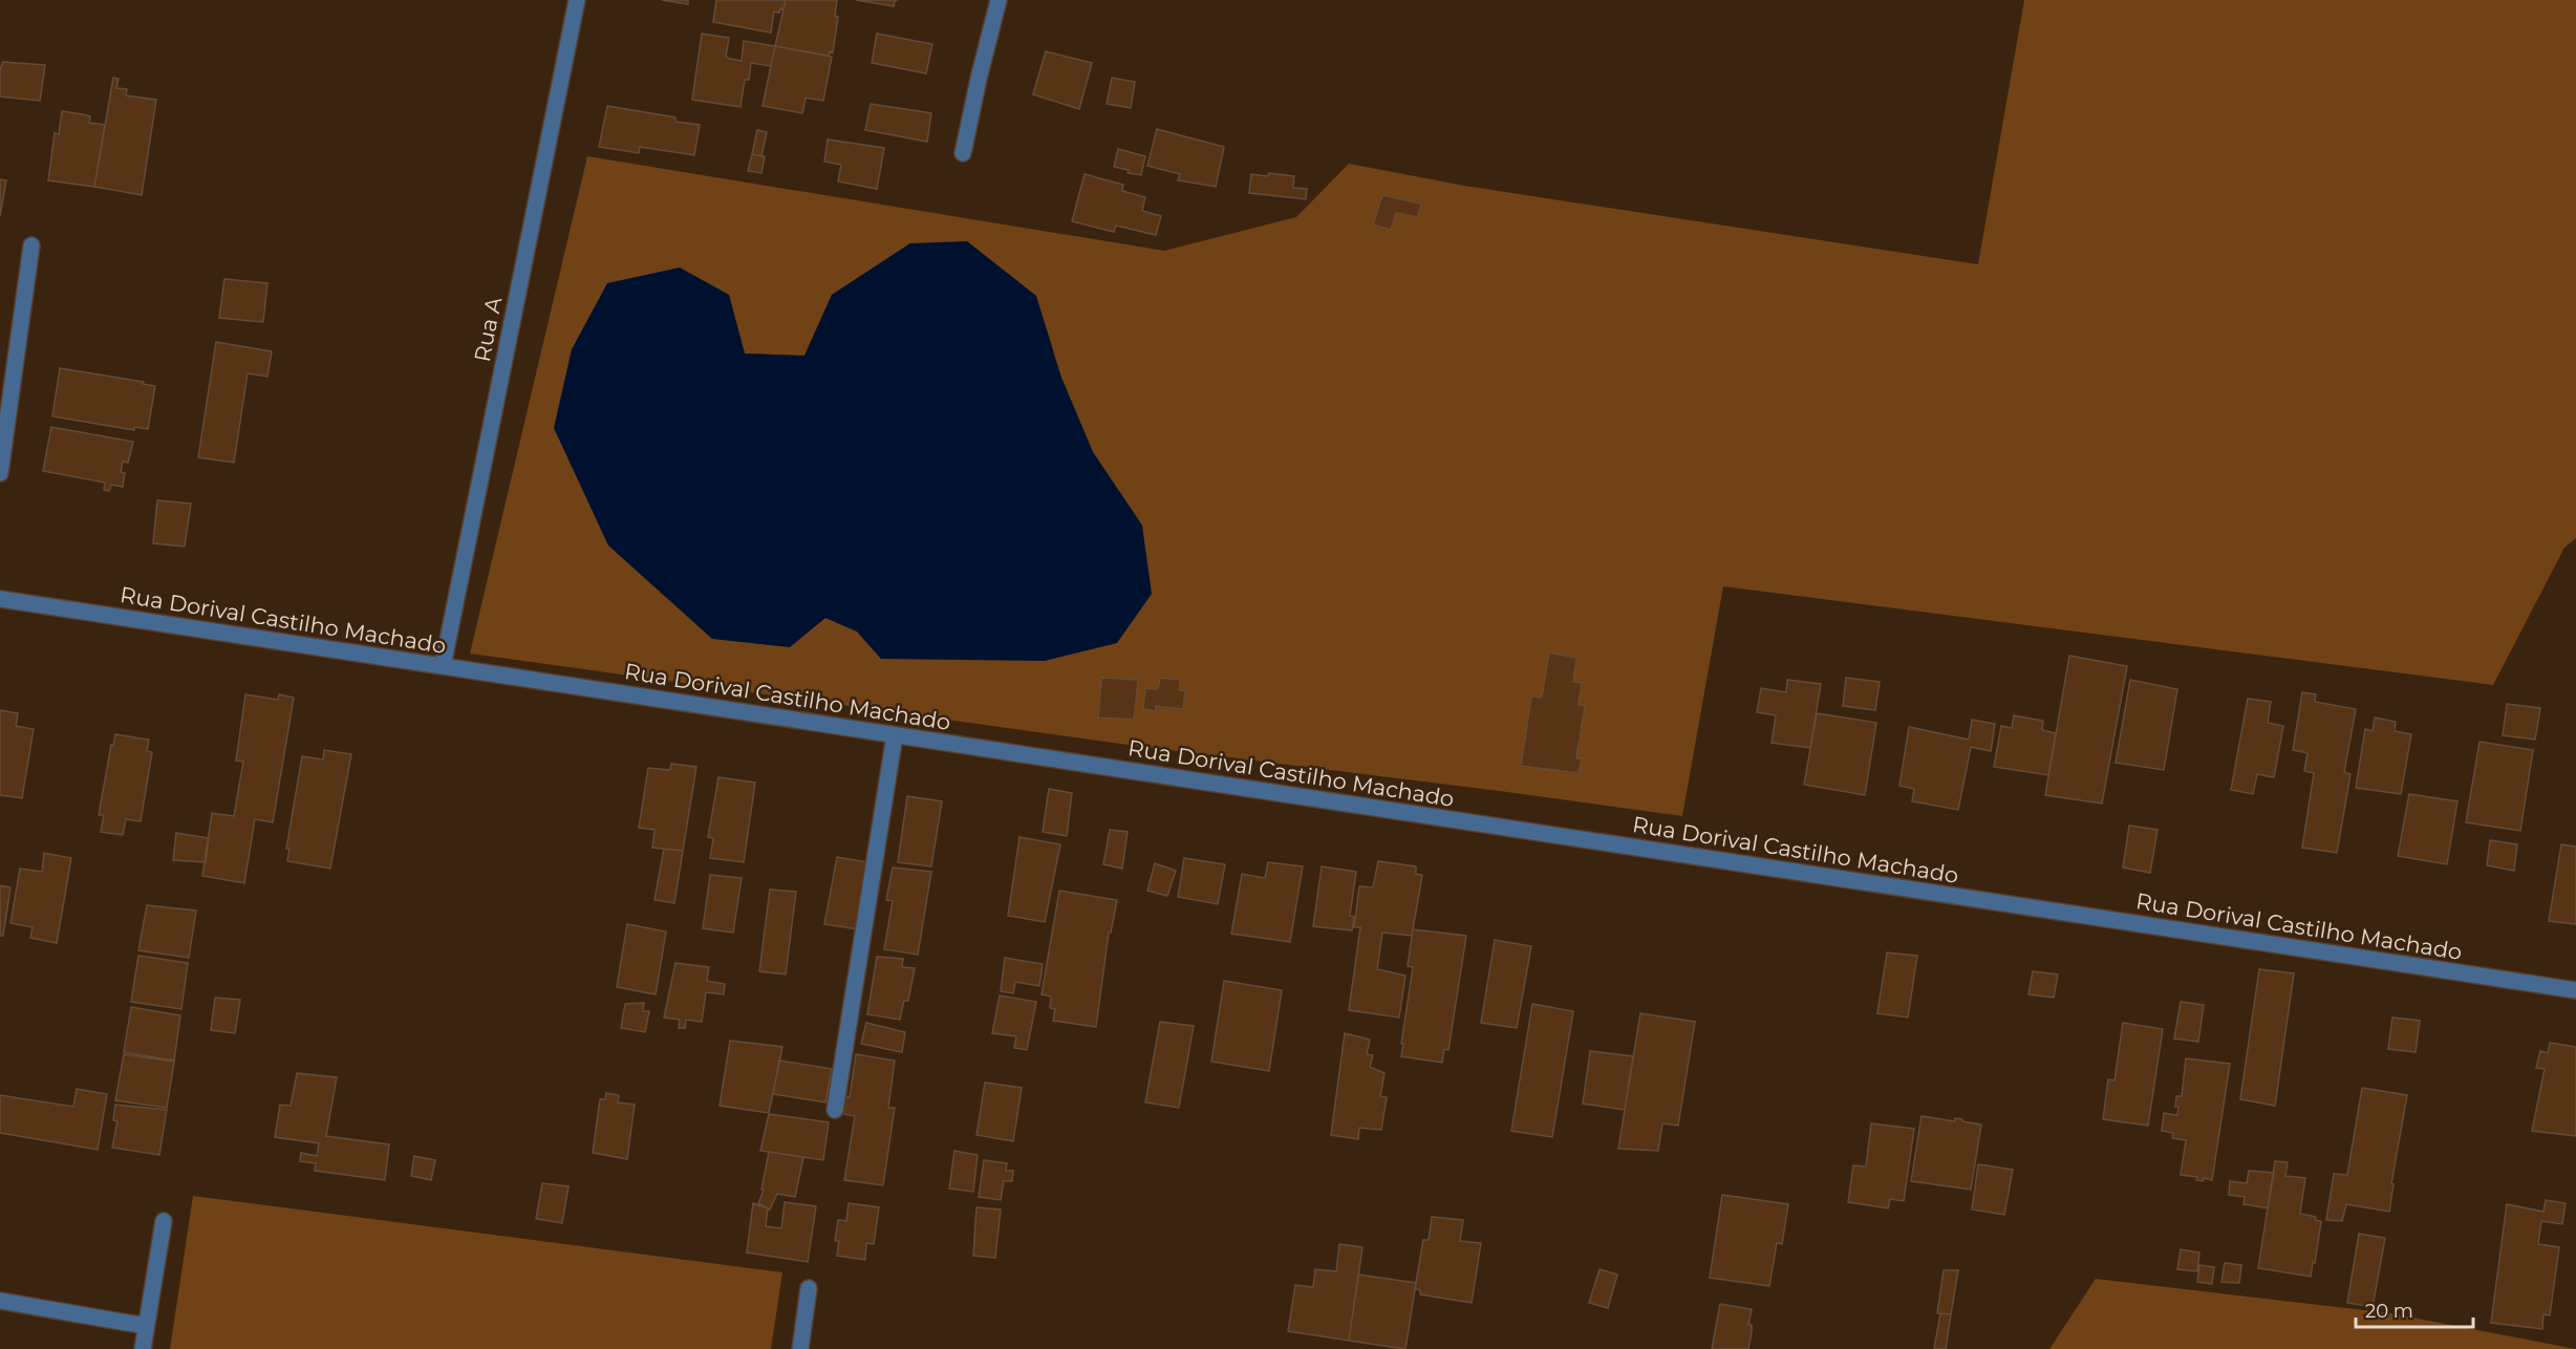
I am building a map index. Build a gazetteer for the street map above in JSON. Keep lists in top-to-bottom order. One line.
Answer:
{"streets":{"street":["Rua A","Rua Dorival Castilho Machado"]},"crossings":[["Rua A","Rua Dorival Castilho Machado"]],"scale_bar":"20 m"}
